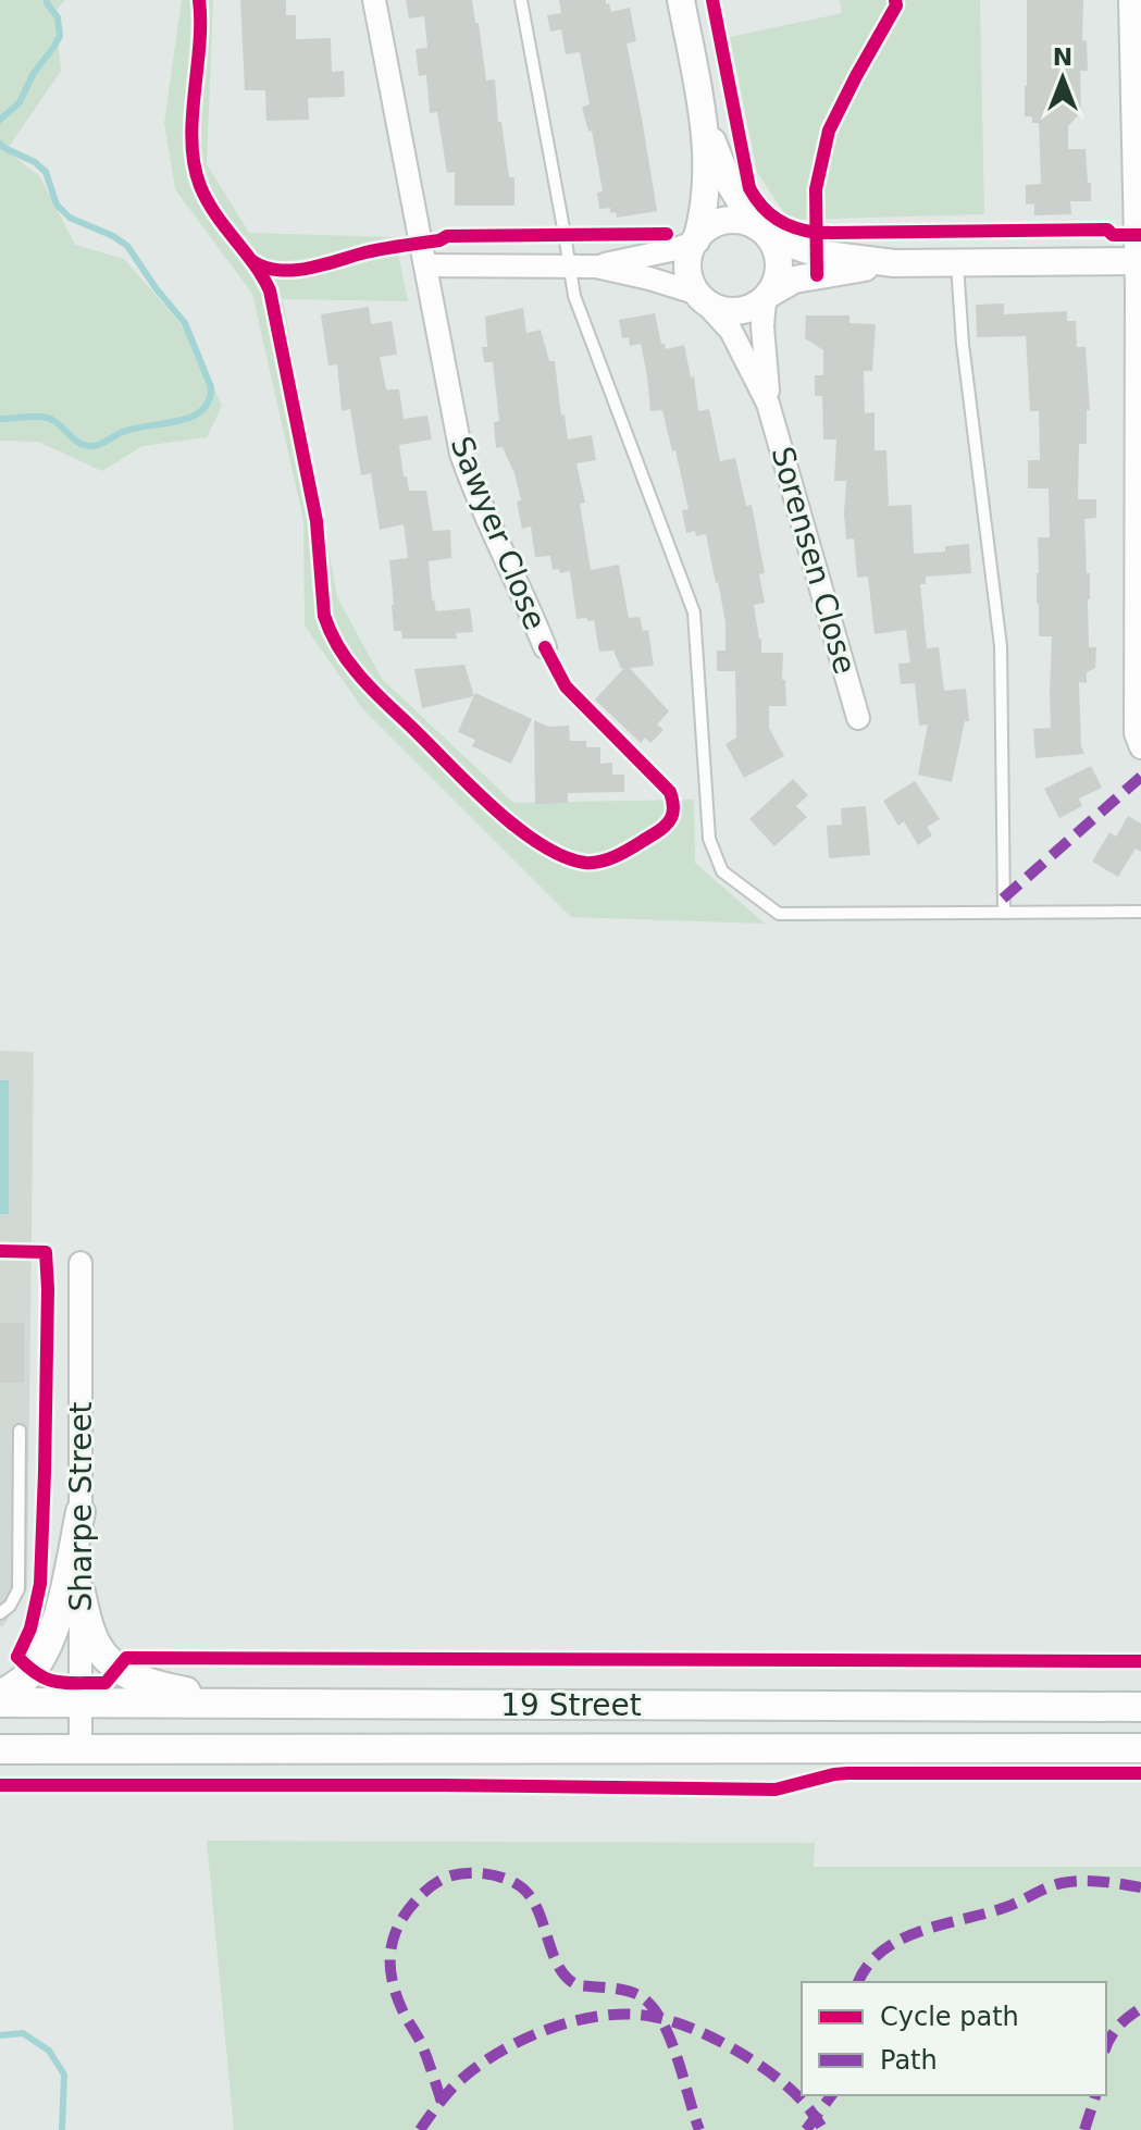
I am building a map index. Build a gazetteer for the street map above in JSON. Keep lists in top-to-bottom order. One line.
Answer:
{"streets":{"main road":["19 Street"],"street":["Sawyer Close","Sorensen Close","Sharpe Street"]},"crossings":[["Sharpe Street","19 Street"]],"legend":["Cycle path","Path"],"north":"top"}
